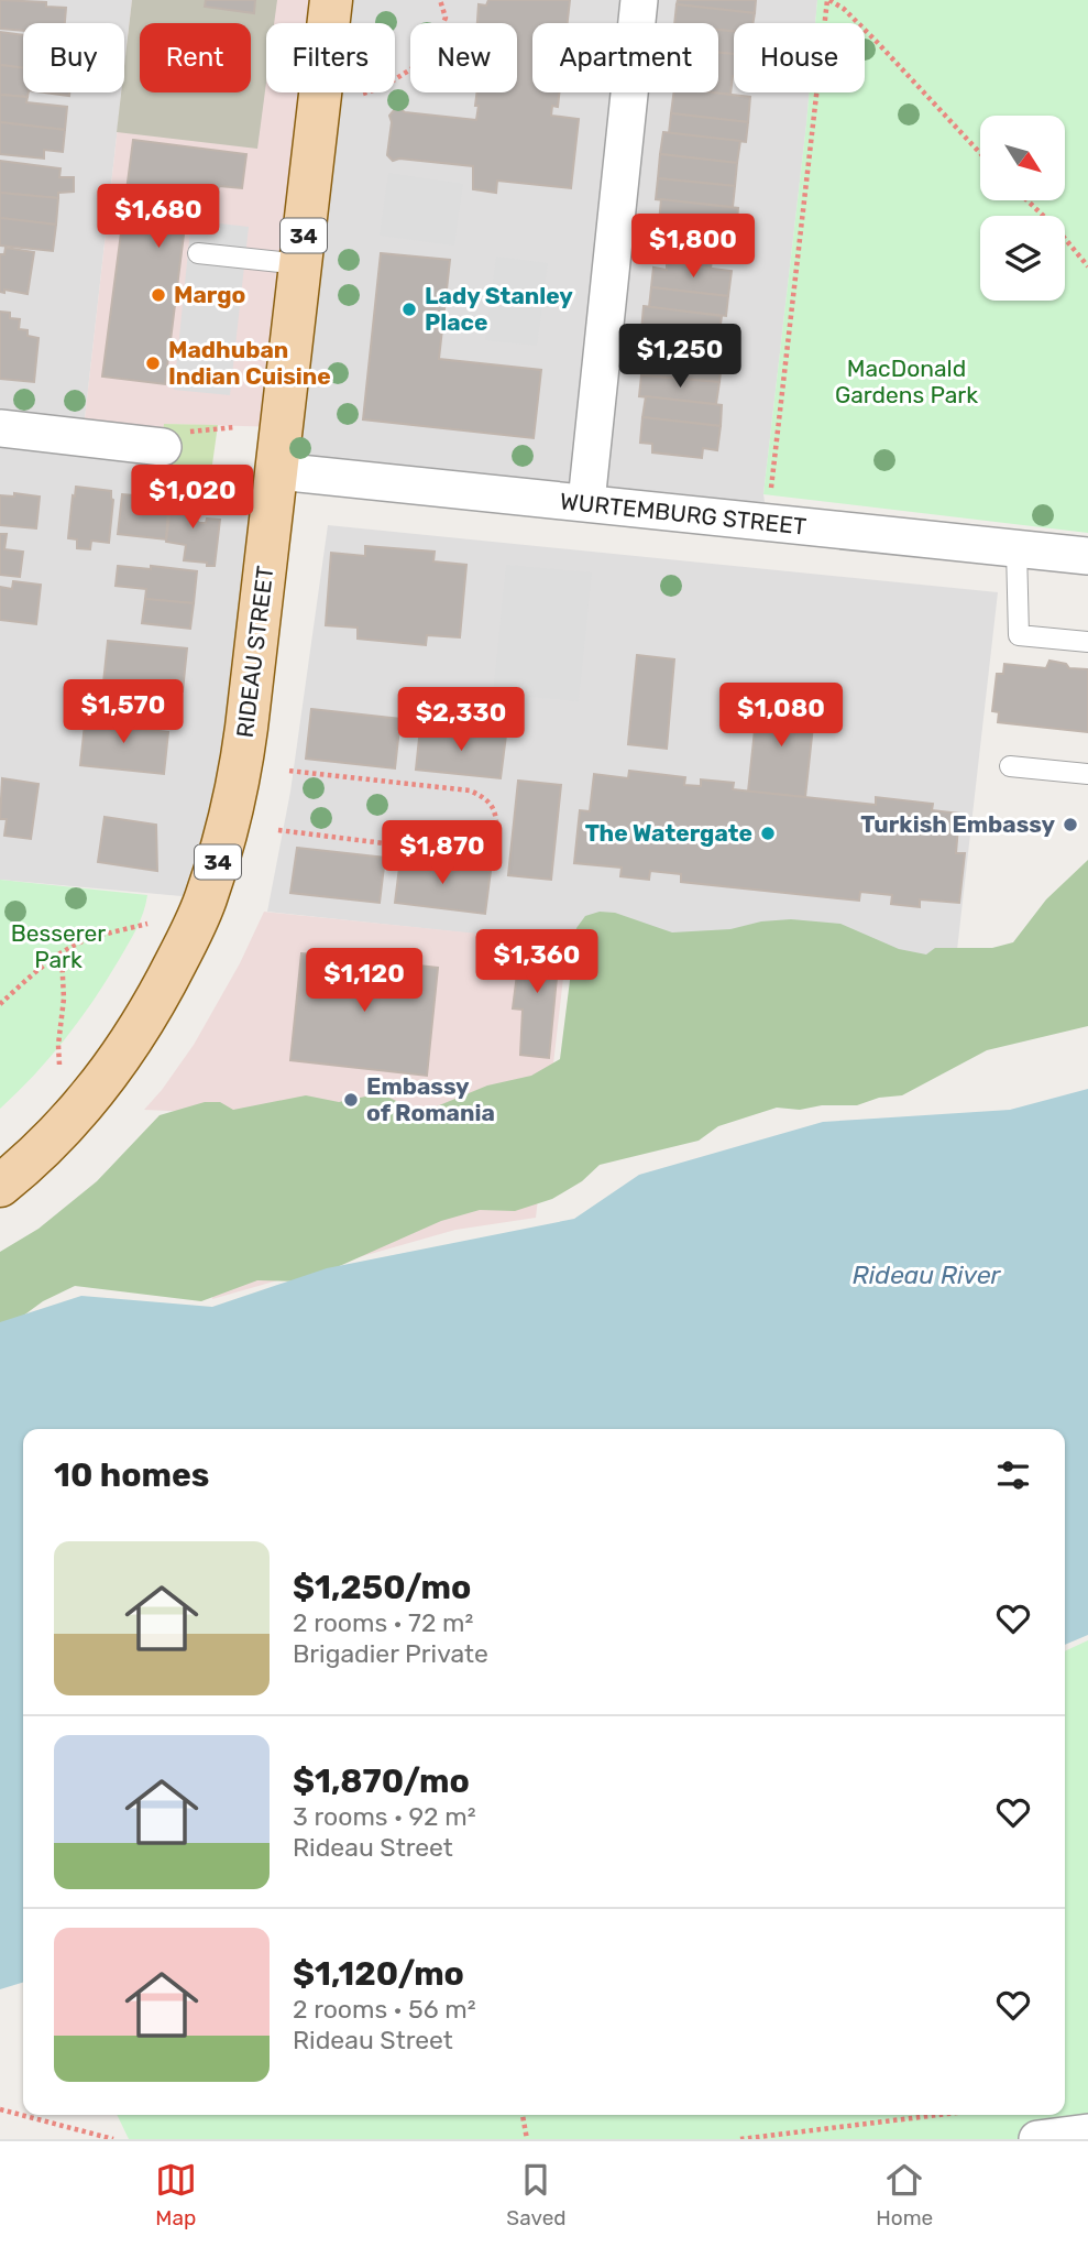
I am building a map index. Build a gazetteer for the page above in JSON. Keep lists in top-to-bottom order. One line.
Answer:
{"streets":{"main road":["34","RIDEAU STREET"],"street":["WURTEMBURG STREET"]},"crossings":[["WURTEMBURG STREET","RIDEAU STREET"]],"water":["Rideau River"],"parks":["MacDonald Gardens Park","Besserer Park"],"places":["Margo","Lady Stanley Place","Madhuban Indian Cuisine","Turkish Embassy","The Watergate","Embassy of Romania"],"north":"bottom right","page":{"chip":["Buy","Rent","Filters","New","Apartment","House"],"price":["$1,680","$1,800","$1,250","$1,020","$1,570","$1,080","$2,330","$1,870","$1,360","$1,120"],"heading":"10 homes","list":[{"name":"$1,250/mo","note":"2 rooms · 72 m² · Brigadier Private"},{"name":"$1,870/mo","note":"3 rooms · 92 m² · Rideau Street"},{"name":"$1,120/mo","note":"2 rooms · 56 m² · Rideau Street"}],"tabs":["Map","Saved","Home"]}}
